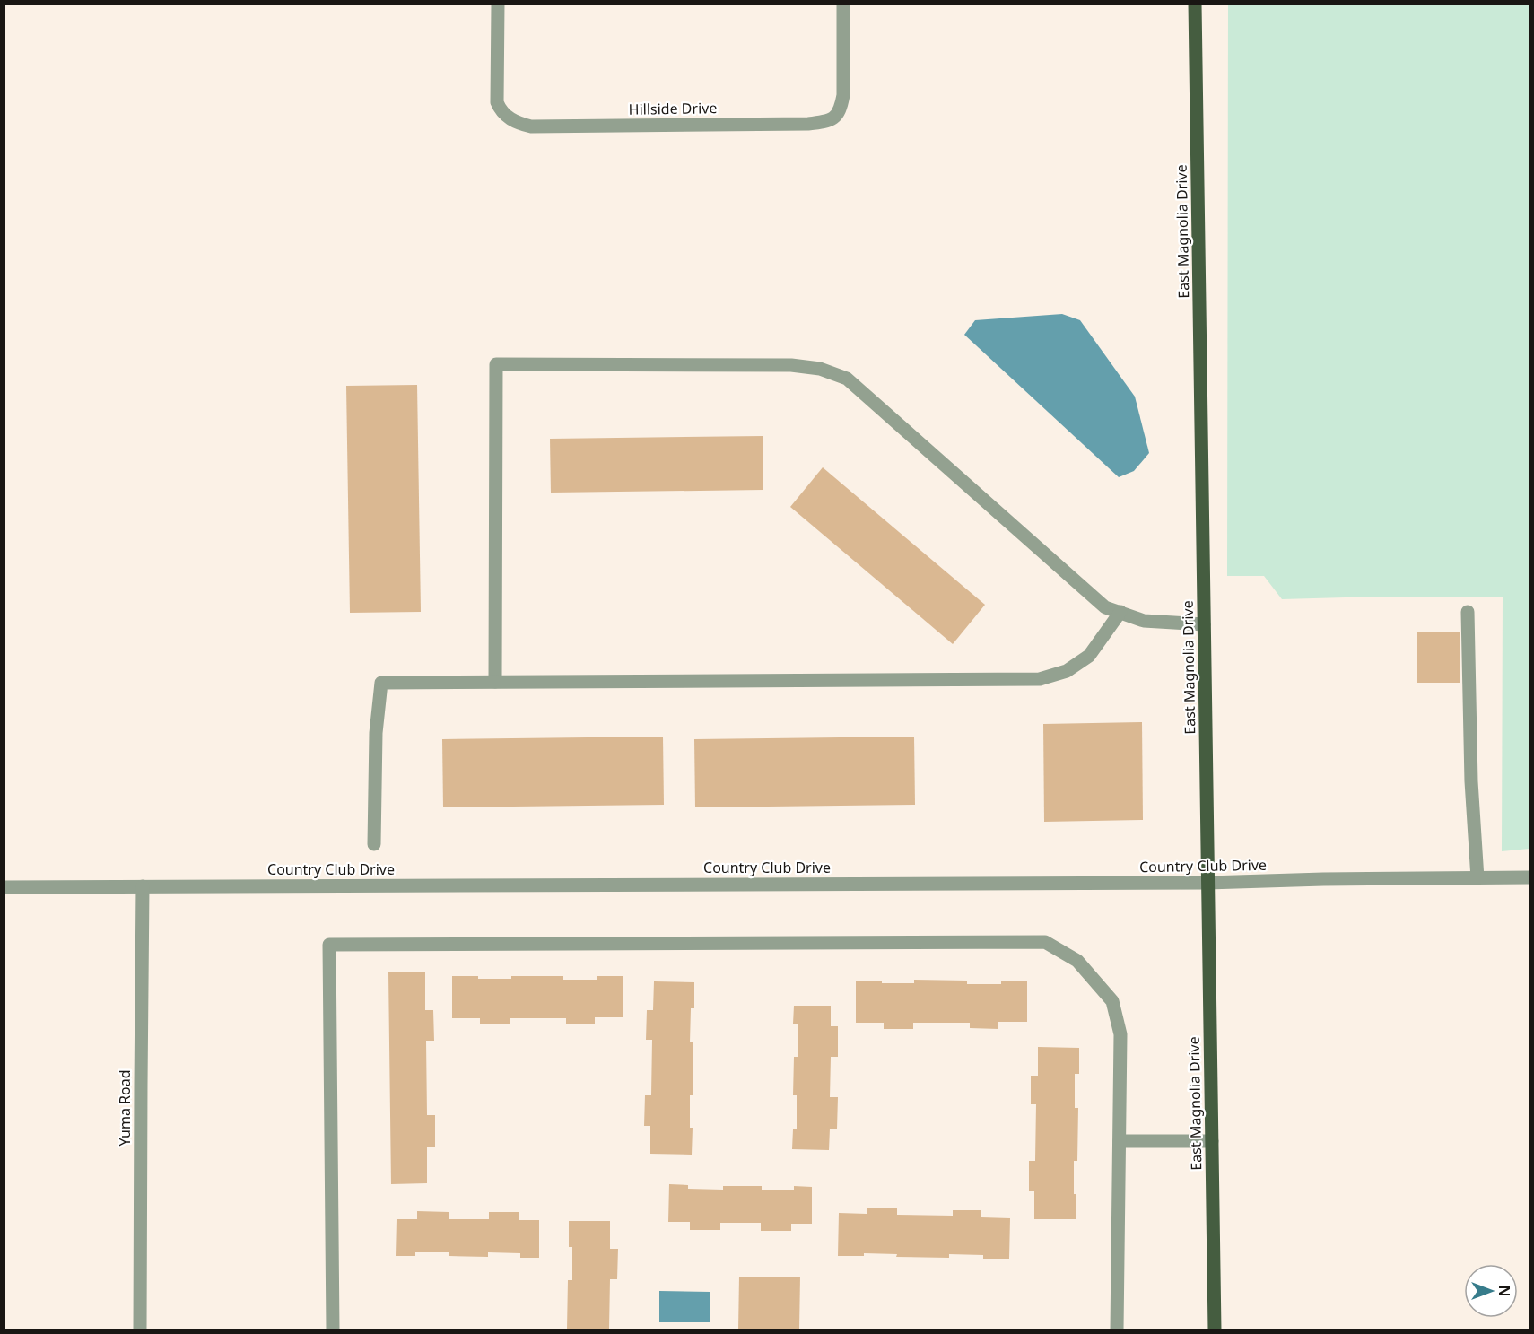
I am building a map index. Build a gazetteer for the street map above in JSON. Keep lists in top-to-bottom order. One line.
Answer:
{"streets":{"main road":["East Magnolia Drive"],"street":["Hillside Drive","Country Club Drive","Yuma Road"]},"crossings":[["East Magnolia Drive","Country Club Drive"],["Country Club Drive","Yuma Road"]],"north":"right"}
